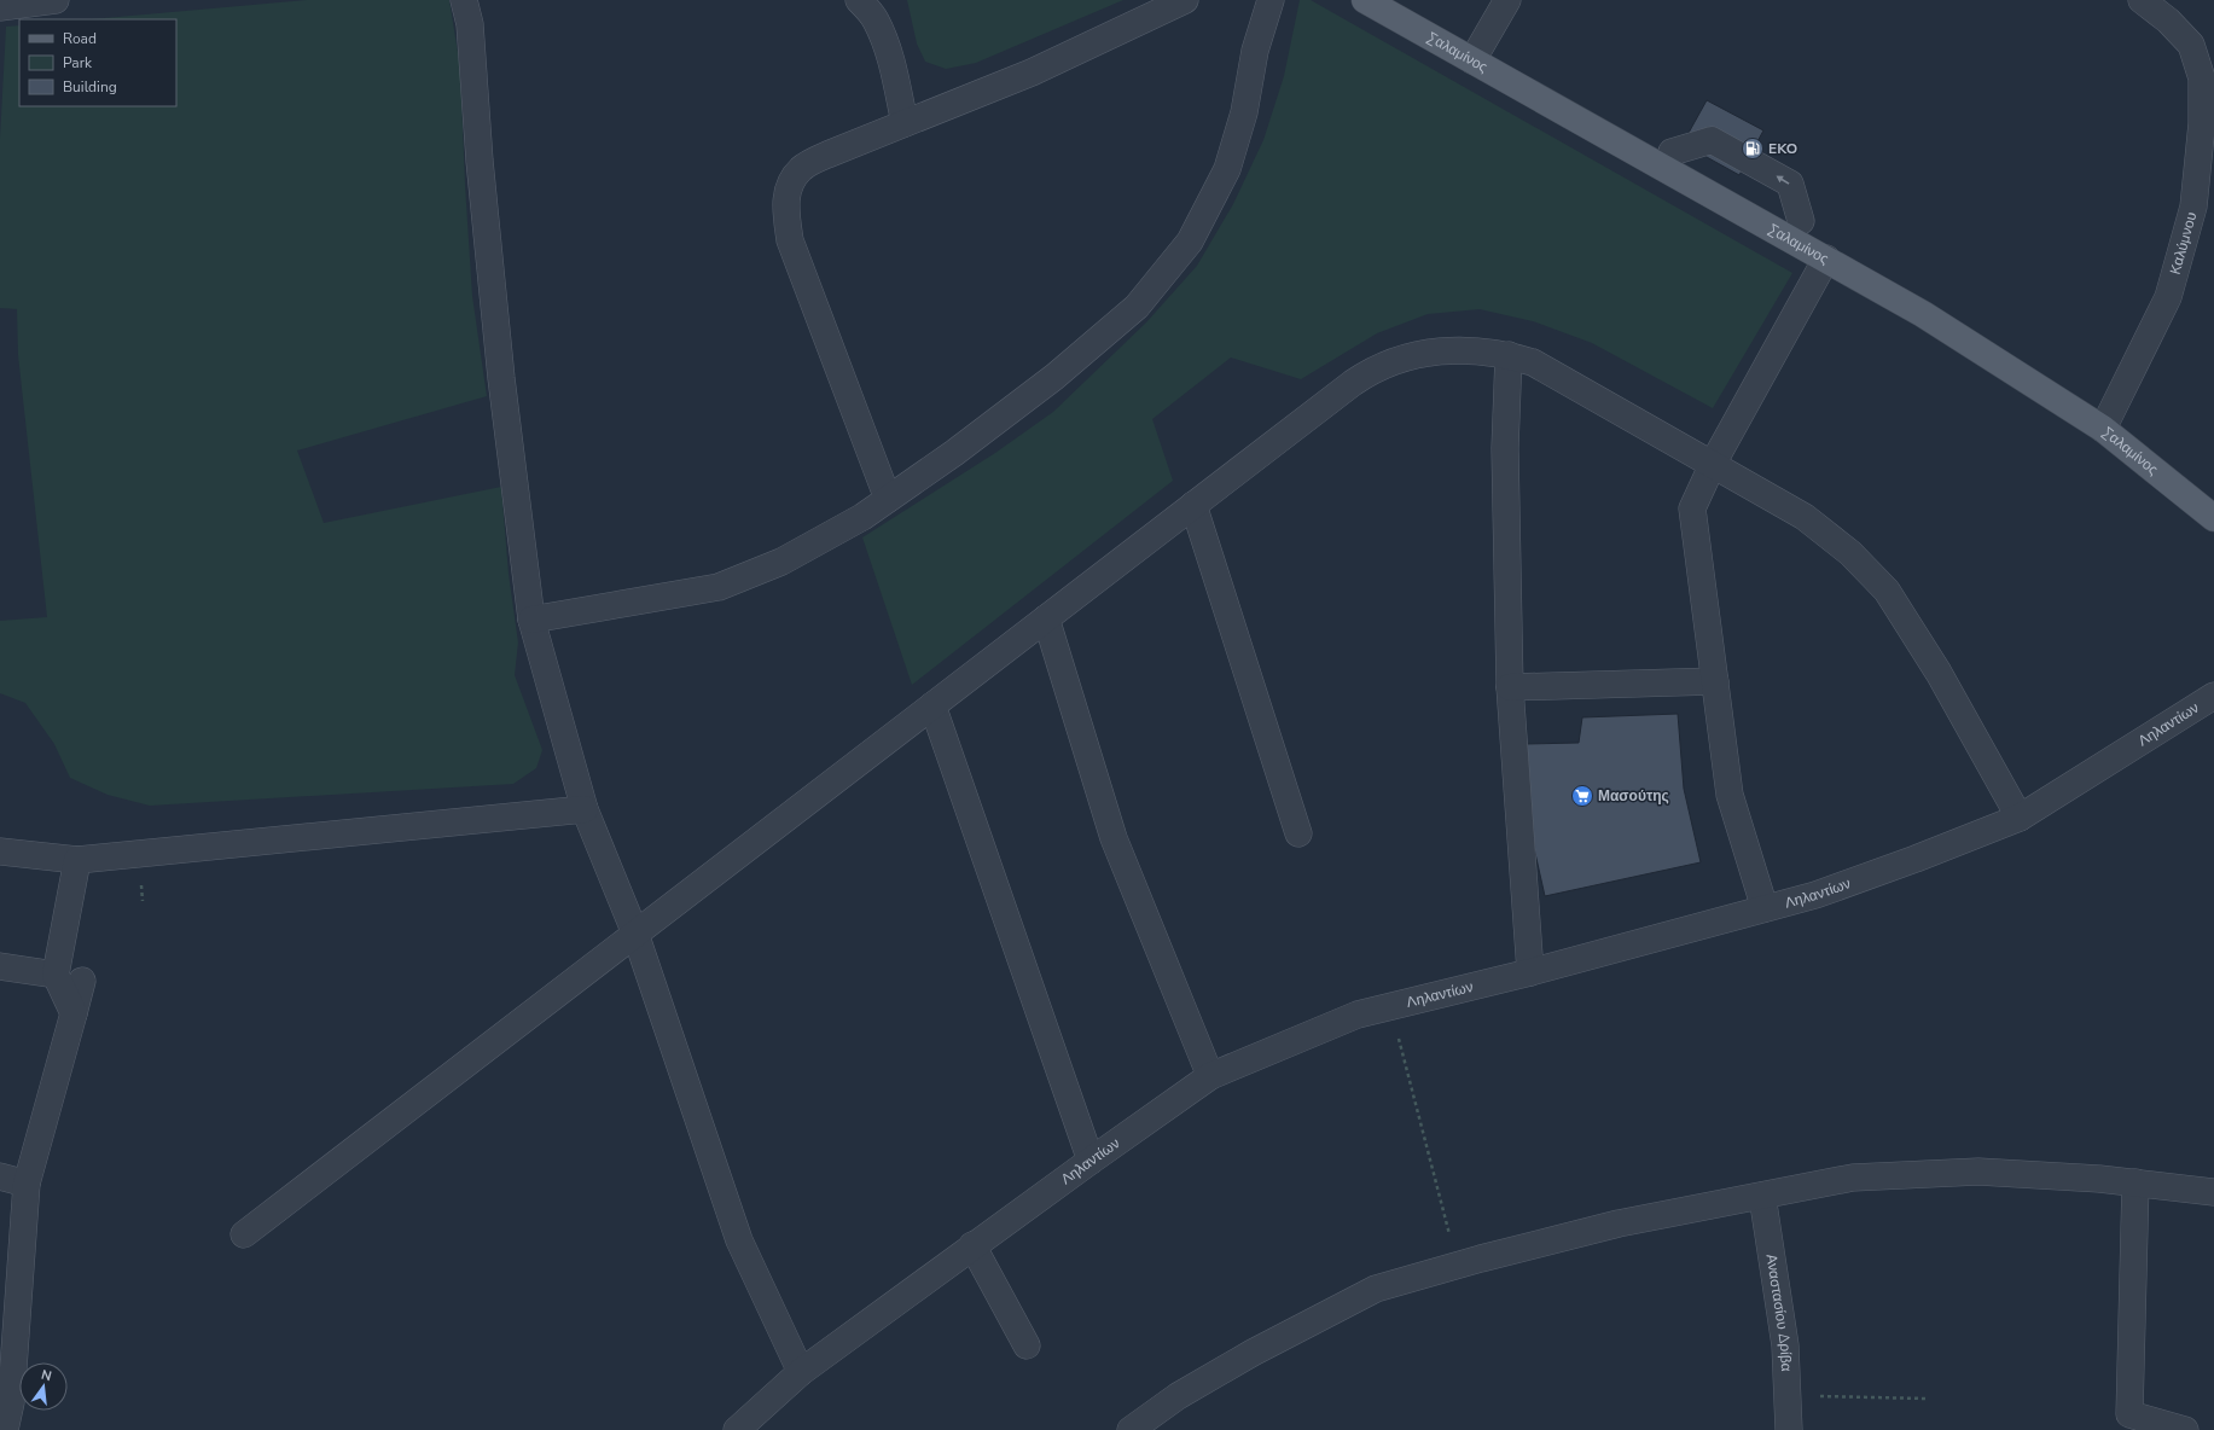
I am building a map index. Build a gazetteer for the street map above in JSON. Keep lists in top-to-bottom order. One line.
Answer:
{"streets":{"main road":["Σαλαμίνος"],"street":["Καλύμνου","Ληλαντίων","Αναστασίου Δρίβα"]},"crossings":[["Σαλαμίνος","Καλύμνου"]],"places":{"fuel station":["EKO"],"supermarket":["Μασούτης"]},"legend":["Road","Park","Building"],"north":"top"}
